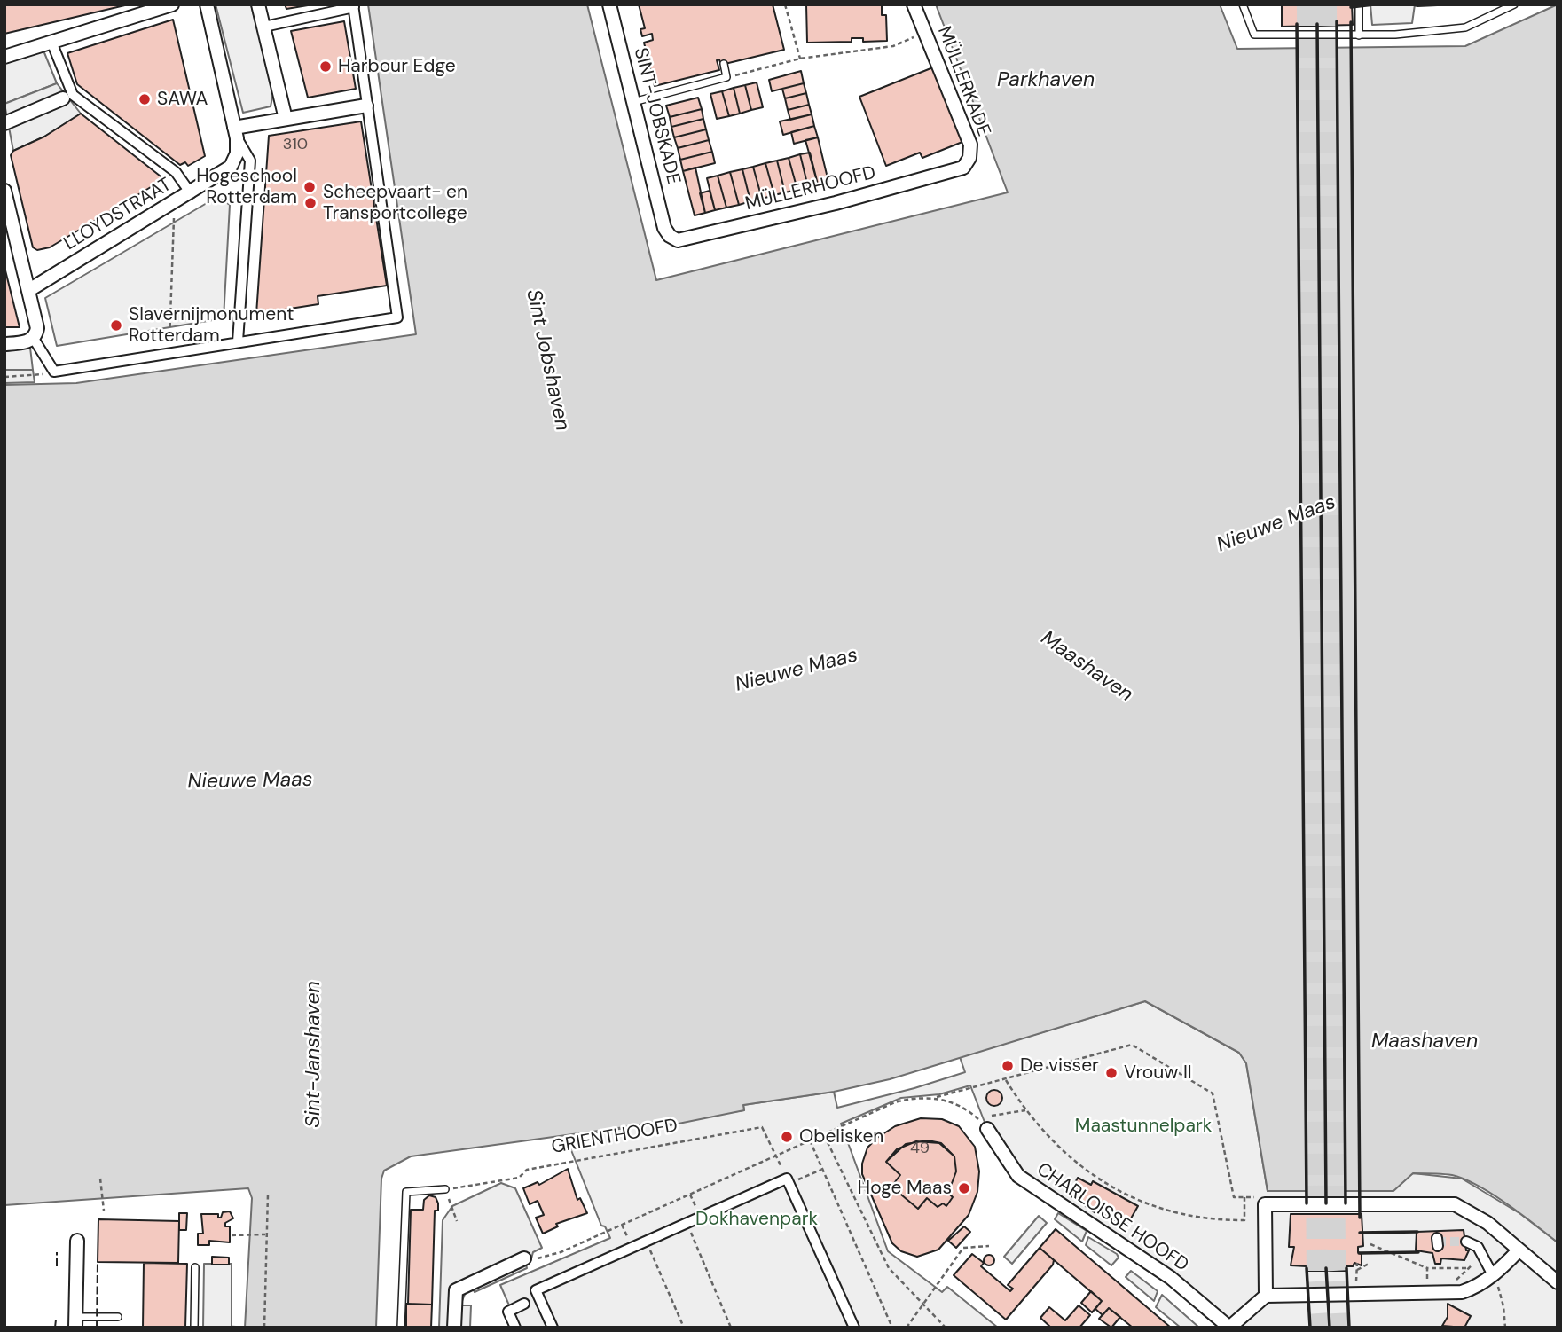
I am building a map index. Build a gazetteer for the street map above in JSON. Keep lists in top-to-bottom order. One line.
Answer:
{"streets":{"street":["MÜLLERKADE","SINT-JOBSKADE","MÜLLERHOOFD","LLOYDSTRAAT","CHARLOISSE HOOFD"],"path":["GRIENTHOOFD"]},"crossings":[["MÜLLERKADE","MÜLLERHOOFD"],["SINT-JOBSKADE","MÜLLERHOOFD"]],"water":["Parkhaven","Sint Jobshaven","Nieuwe Maas","Maashaven","Sint-Janshaven"],"parks":["Maastunnelpark","Dokhavenpark"],"places":["Harbour Edge","SAWA","Hogeschool Rotterdam","Scheepvaart- en Transportcollege","Slavernijmonument Rotterdam","De visser","Vrouw II","Obelisken","Hoge Maas"],"house_numbers":["310","49"]}
